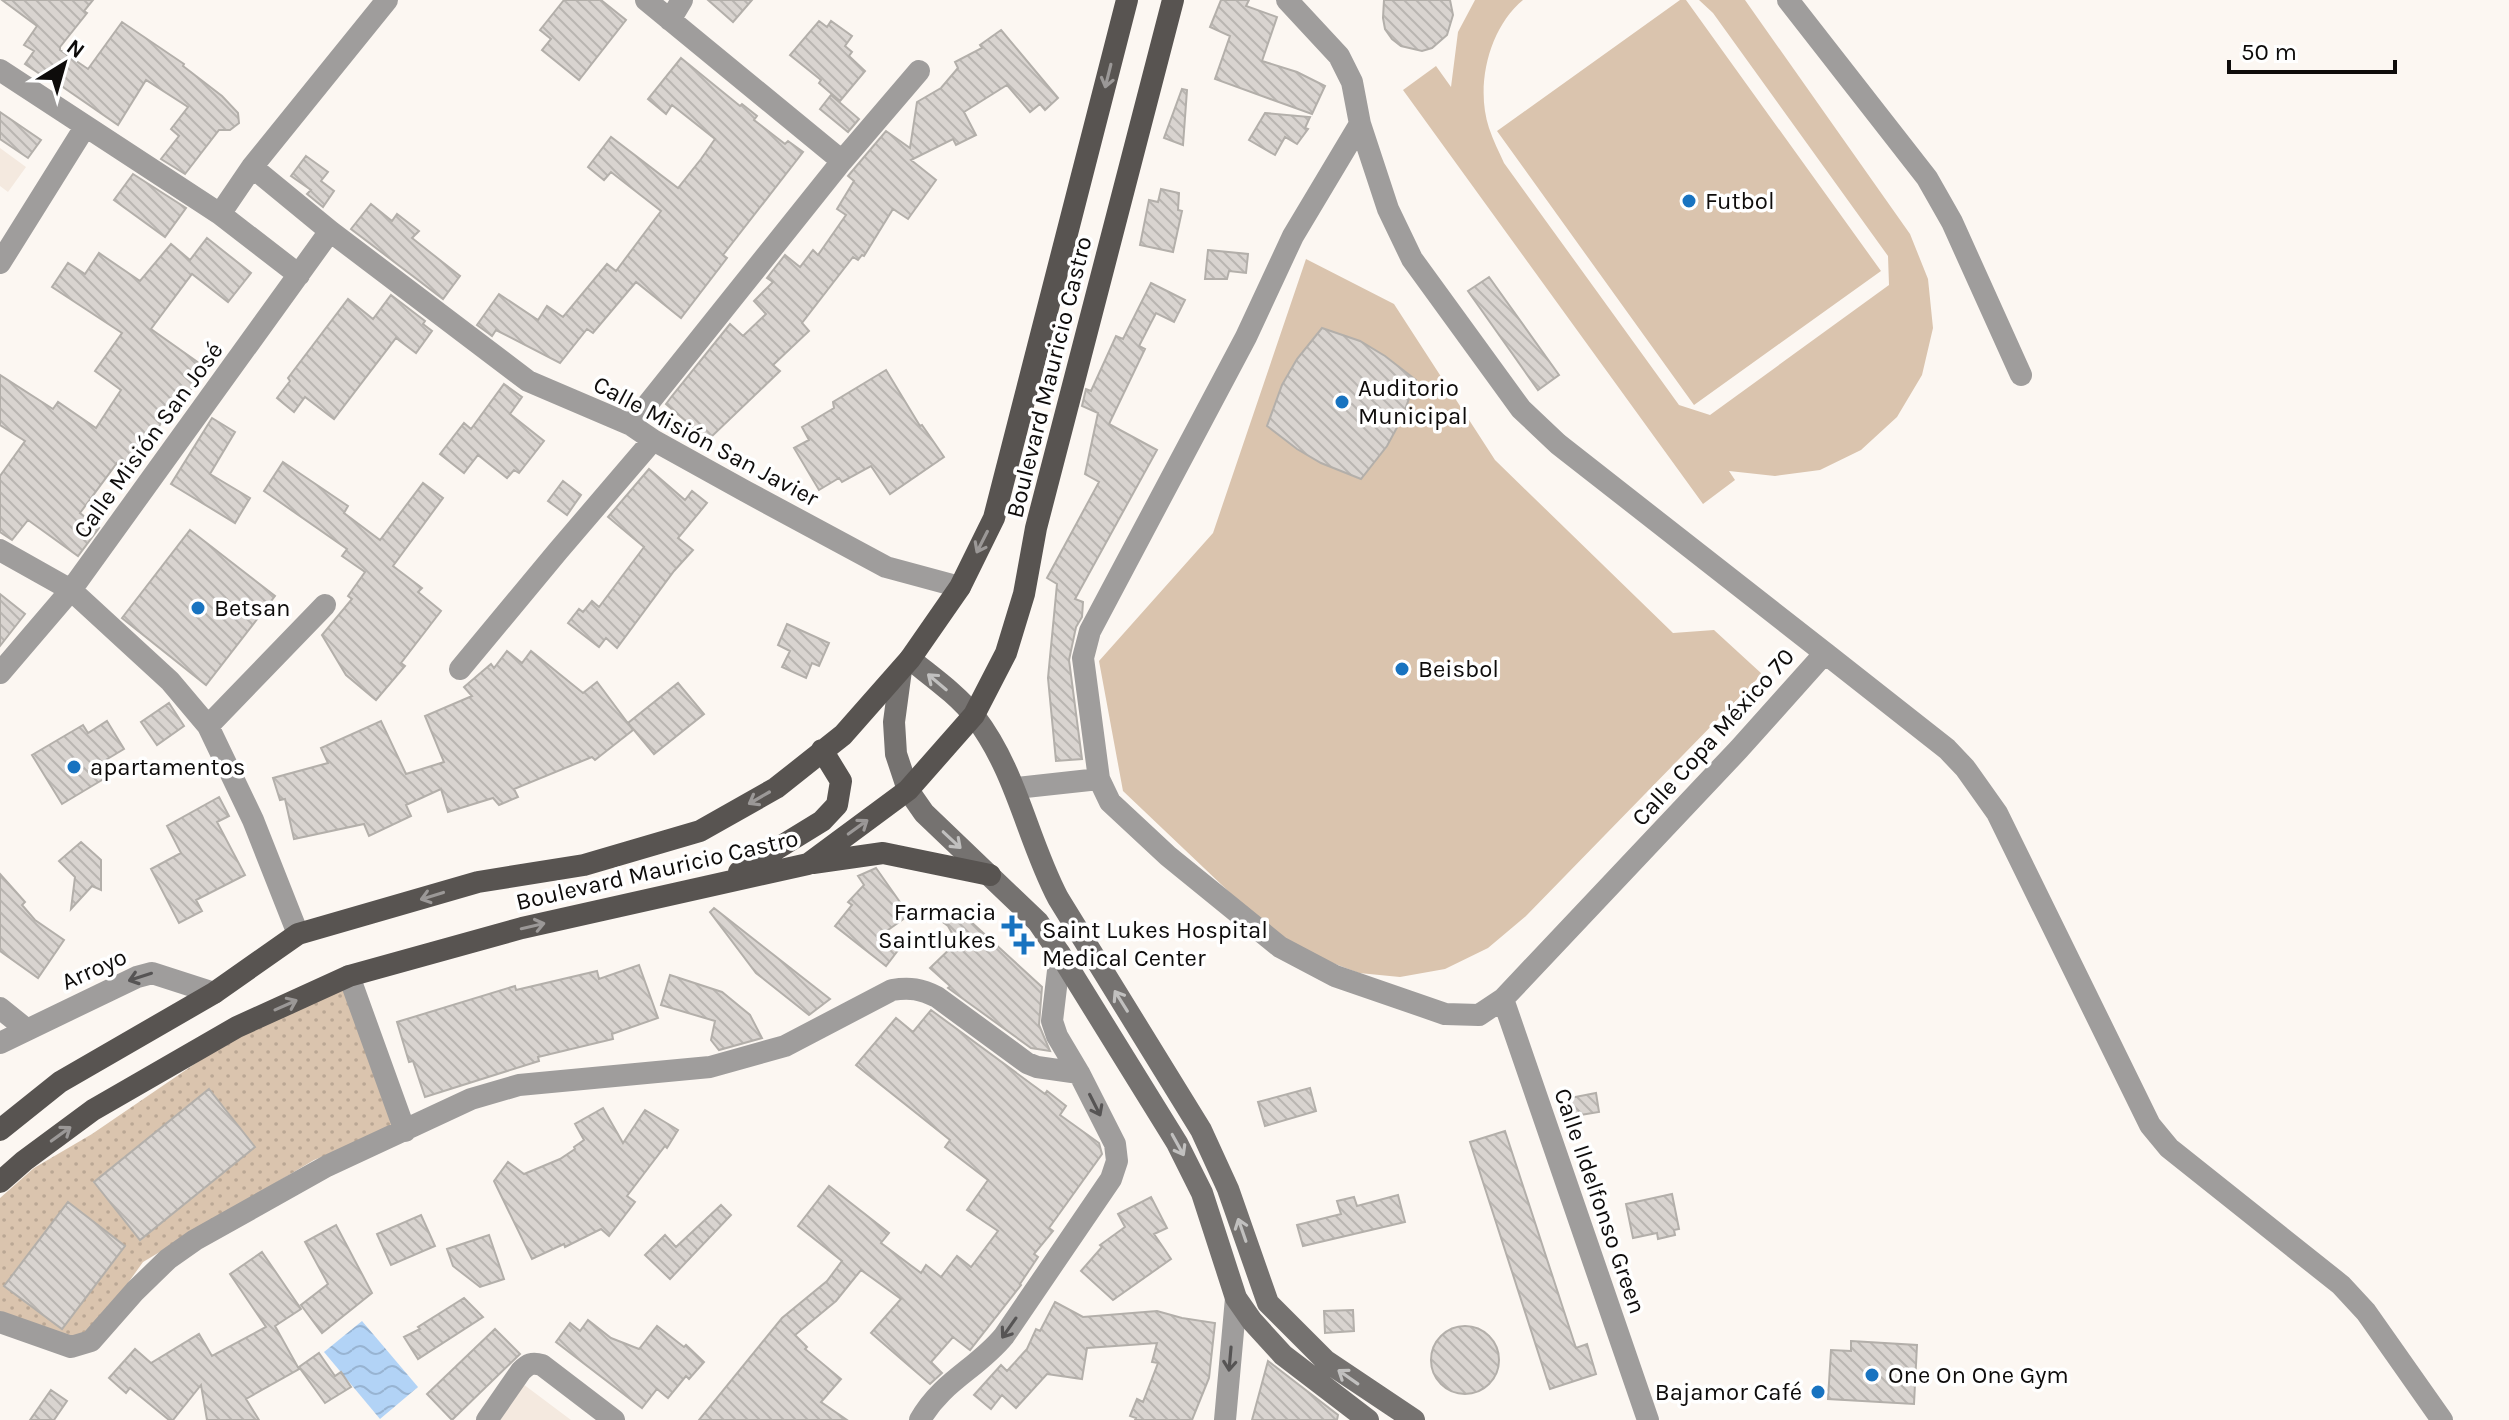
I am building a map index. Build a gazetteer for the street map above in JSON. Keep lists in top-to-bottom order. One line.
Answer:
{"streets":{"main road":["Boulevard Mauricio Castro"],"street":["Calle Misión San José","Calle Misión San Javier","Calle Copa México 70","Arroyo","Calle Ildelfonso Green"]},"crossings":[["Boulevard Mauricio Castro","Calle Misión San Javier"],["Boulevard Mauricio Castro","Arroyo"],["Calle Misión San José","Calle Misión San Javier"],["Calle Copa México 70","Calle Ildelfonso Green"]],"one_way":["Arroyo"],"places":{"other":["Futbol","Auditorio Municipal","Betsan","Beisbol","apartamentos","One On One Gym","Bajamor Café"],"health":["Farmacia Saintlukes","Saint Lukes Hospital Medical Center"]},"scale_bar":"50 m","north":"top right"}
